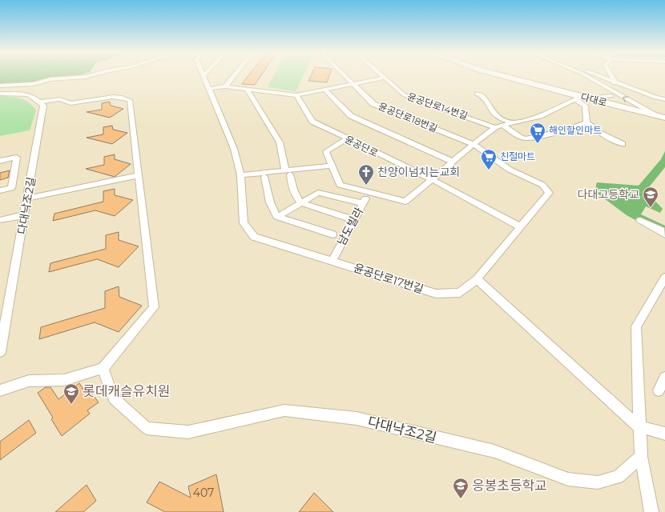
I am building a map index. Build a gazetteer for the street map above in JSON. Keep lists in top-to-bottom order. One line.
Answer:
{"streets":{"main road":["다대로"],"street":["윤공단로14번길","윤공단로18번길","윤공단로","다대낙조2길","남도빌라","윤공단로17번길"]},"crossings":[["윤공단로18번길","윤공단로17번길"],["윤공단로","윤공단로17번길"],["남도빌라","윤공단로17번길"]],"places":{"supermarket":["해인할인마트","친절마트"],"church":["찬양이넘치는교회"],"school or university":["다대고등학교","롯데캐슬유치원","응봉초등학교"]},"house_numbers":["407"]}
